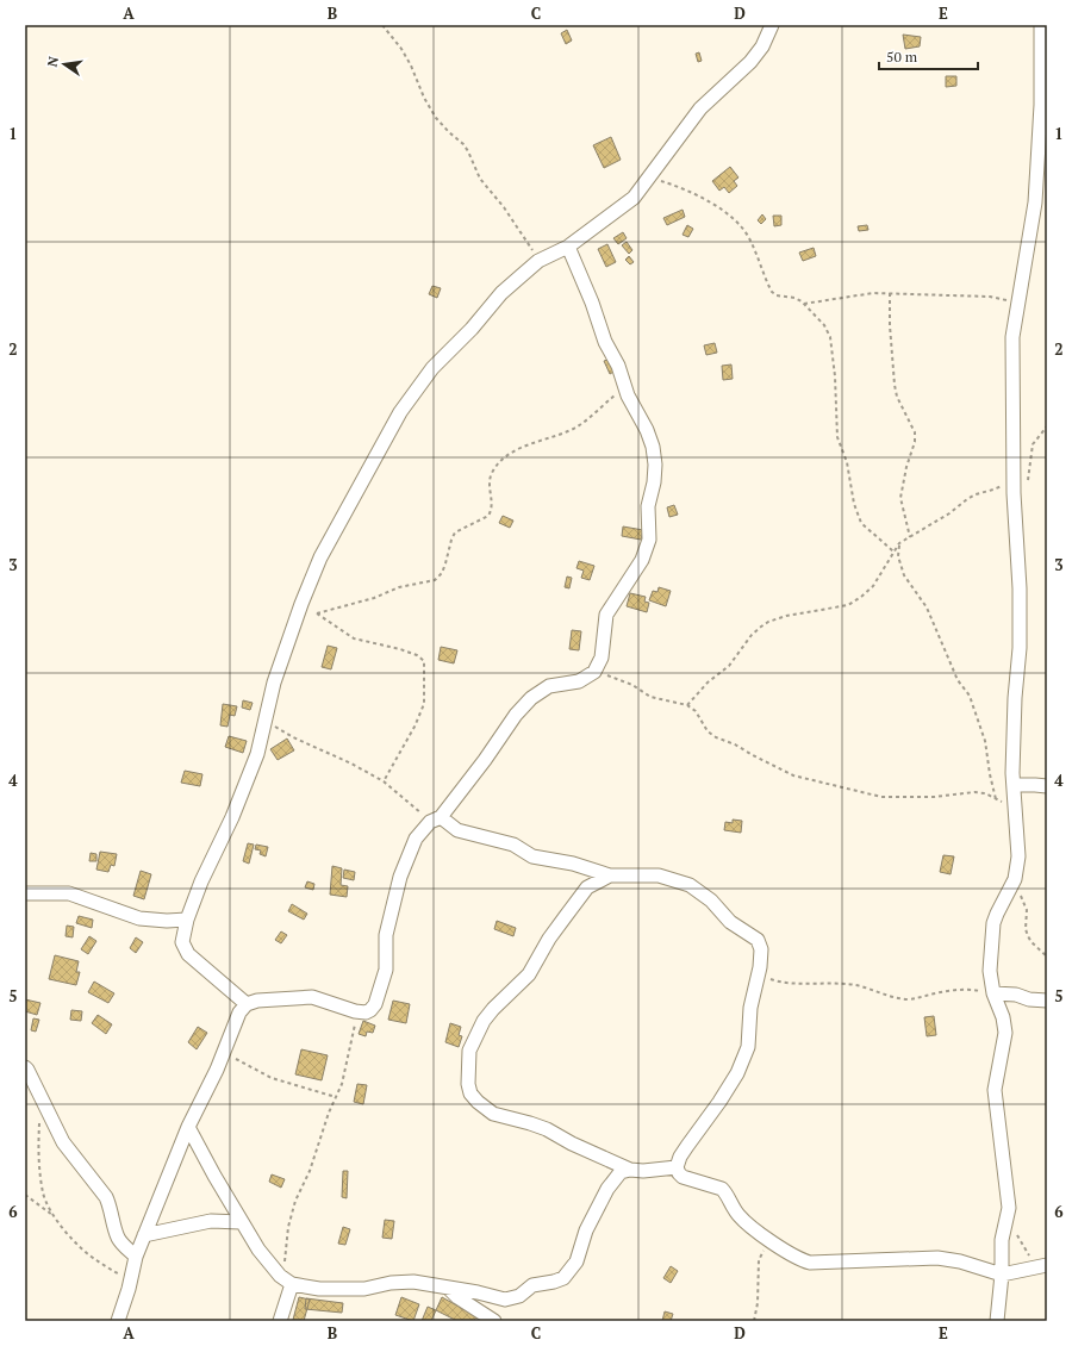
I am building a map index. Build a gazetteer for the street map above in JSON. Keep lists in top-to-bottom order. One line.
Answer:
{"scale_bar":"50 m","north":"left","grid":{"columns":["A","B","C","D","E"],"rows":["1","2","3","4","5","6"]}}
